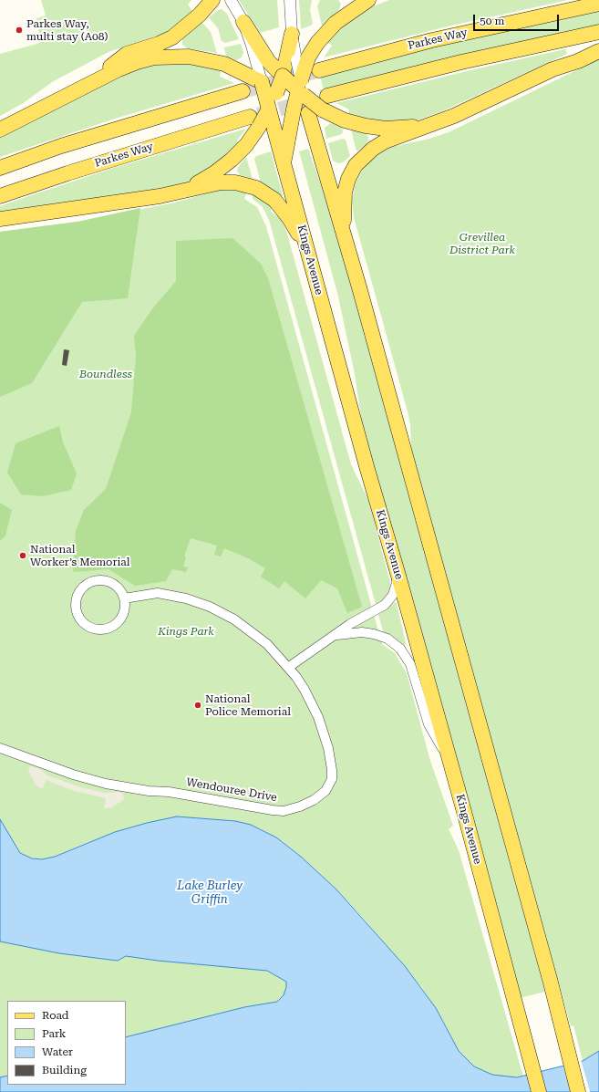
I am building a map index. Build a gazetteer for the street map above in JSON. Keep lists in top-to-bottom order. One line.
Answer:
{"streets":{"main road":["Parkes Way","Kings Avenue"],"street":["Wendouree Drive"]},"crossings":[["Parkes Way","Kings Avenue"]],"water":["Lake Burley Griffin"],"parks":["Grevillea District Park","Boundless","Kings Park"],"places":["Parkes Way, multi stay (A08)","National Worker’s Memorial","National Police Memorial"],"legend":["Road","Park","Water","Building"],"scale_bar":"50 m"}
